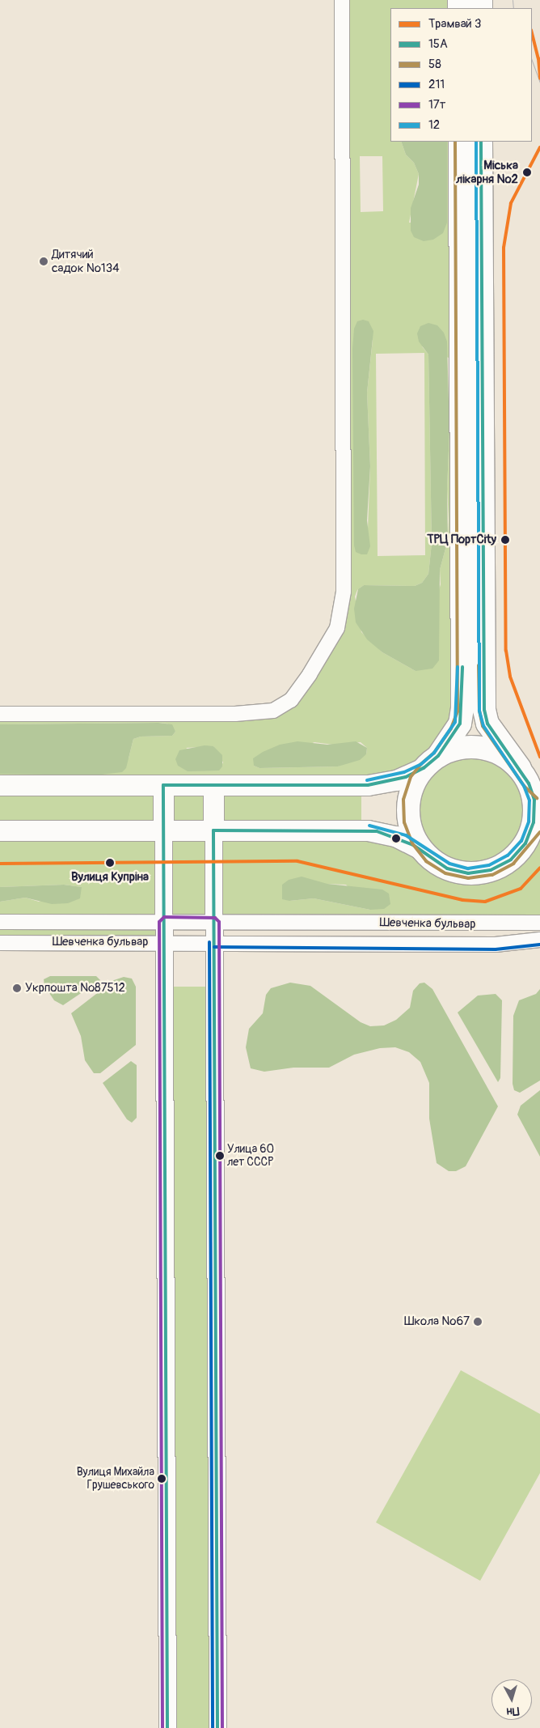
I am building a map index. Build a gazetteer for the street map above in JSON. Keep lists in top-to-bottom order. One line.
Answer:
{"streets":{"street":["Шевченка бульвар"]},"places":["Міська лікарня №2","Дитячий садок №134","ТРЦ ПортCity","Вулиця Купріна","Укрпошта №87512","Улица 60 лет СССР","Школа №67","Вулиця Михайла Грушевського"],"lines":["tram line 3","transit line 15А","transit line 58","transit line 12","transit line 17т","transit line 211"],"legend":["Трамвай 3","15А","58","211","17т","12"],"north":"bottom"}
